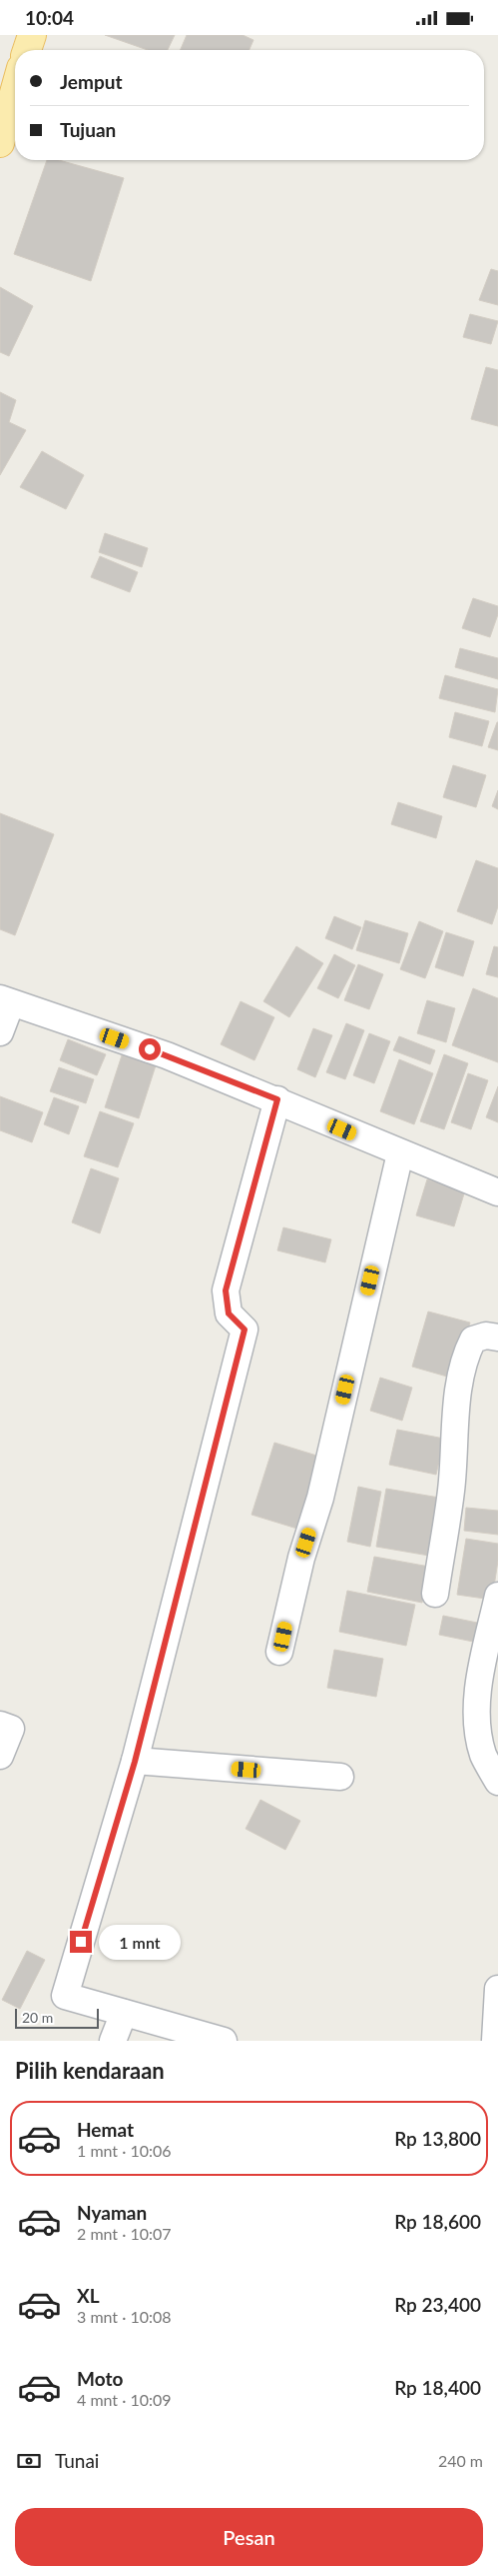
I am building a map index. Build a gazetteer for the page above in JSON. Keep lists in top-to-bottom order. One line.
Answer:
{"scale_bar":"20 m","page":{"status":"10:04","banner":["Jemput","Tujuan"],"bubble":"1 mnt","scale":"20 m","heading":"Pilih kendaraan","list":[{"name":"Hemat","note":"1 mnt · 10:06","value":"Rp 13,800"},{"name":"Nyaman","note":"2 mnt · 10:07","value":"Rp 18,600"},{"name":"XL","note":"3 mnt · 10:08","value":"Rp 23,400"},{"name":"Moto","note":"4 mnt · 10:09","value":"Rp 18,400"}],"pay":["Tunai","240 m"],"buttons":"Pesan"}}
